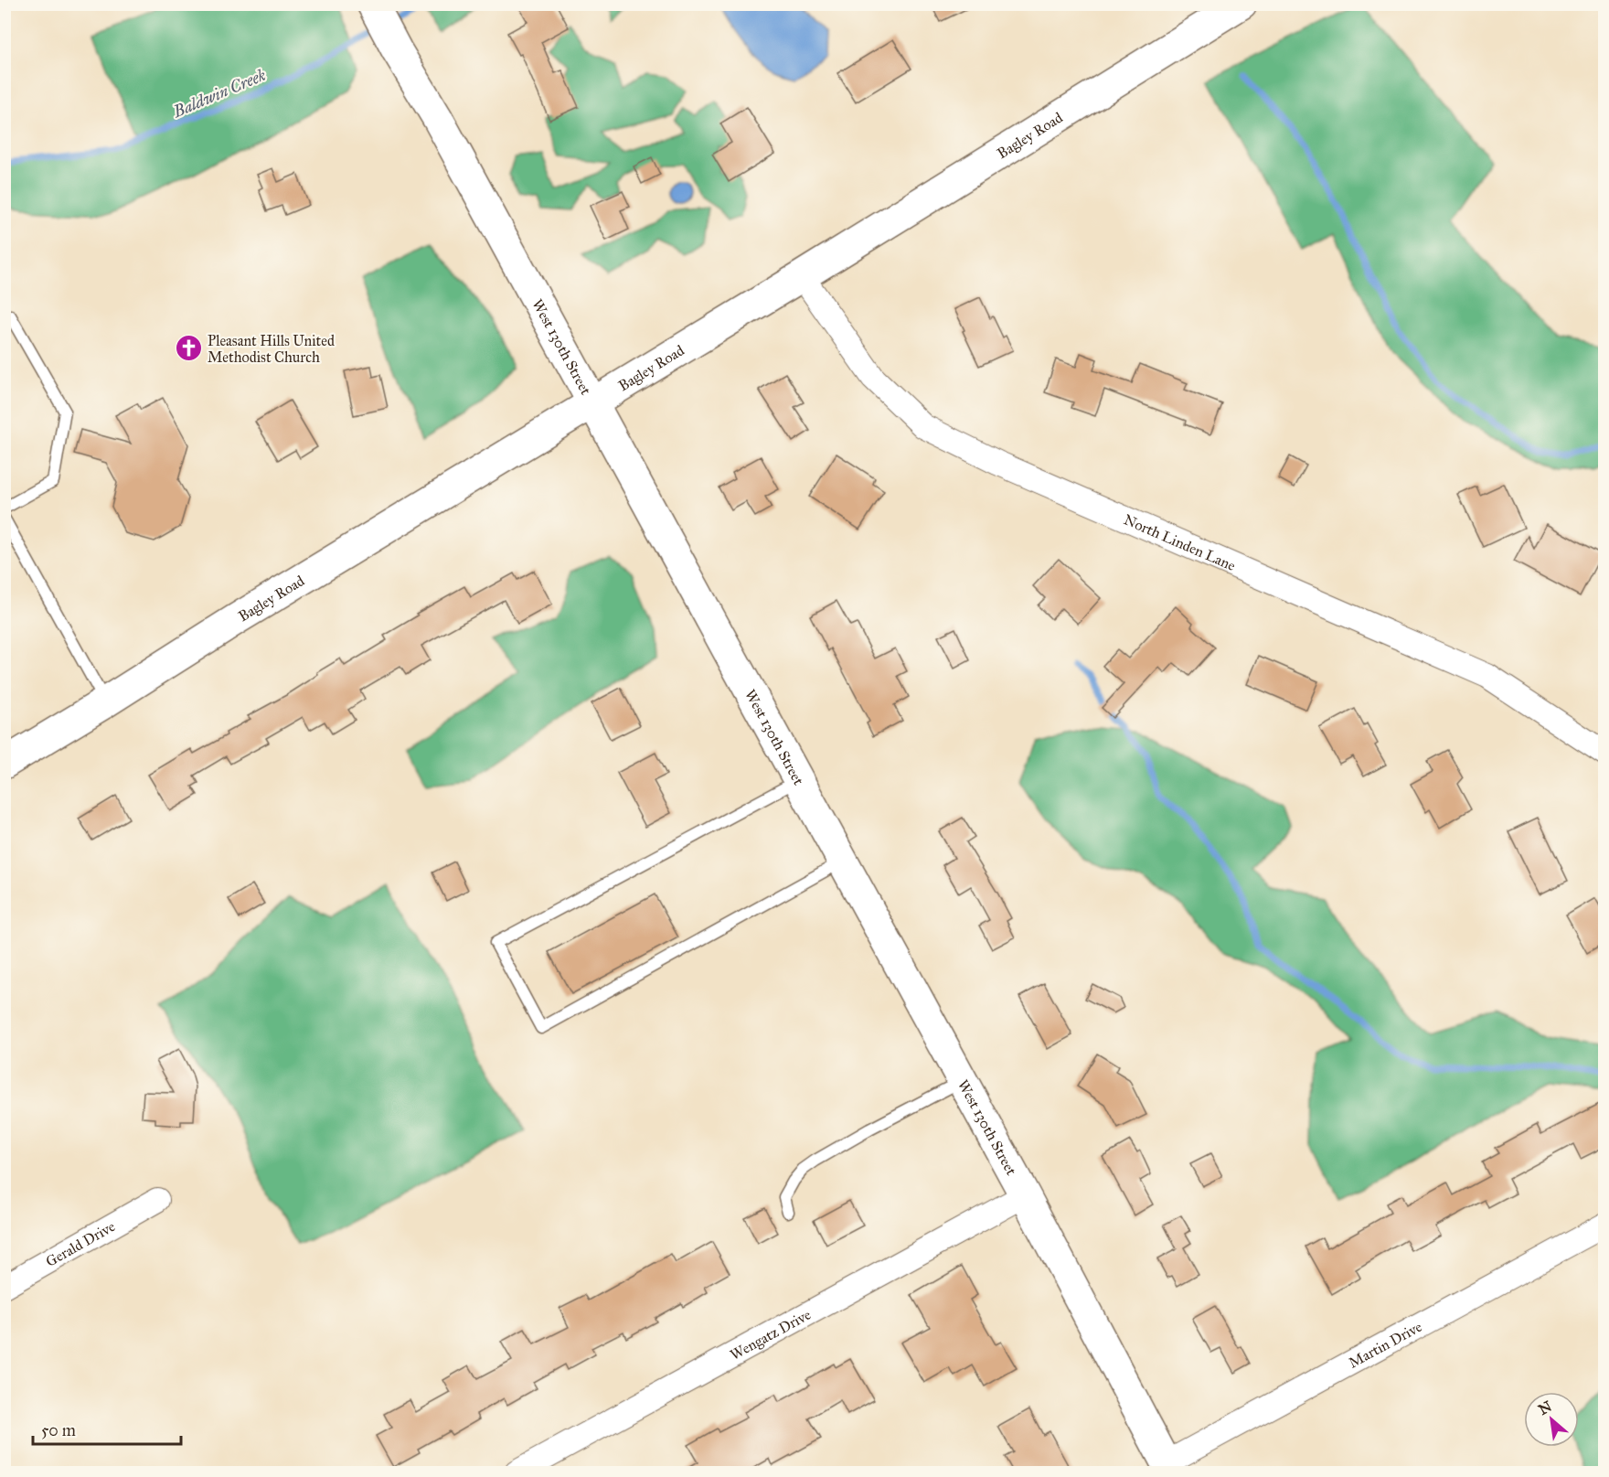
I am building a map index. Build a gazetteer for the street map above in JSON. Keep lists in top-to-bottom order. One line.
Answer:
{"streets":{"main road":["Bagley Road","West 130th Street"],"street":["North Linden Lane","Gerald Drive","Wengatz Drive","Martin Drive"]},"crossings":[["Bagley Road","West 130th Street"],["Bagley Road","North Linden Lane"],["West 130th Street","Wengatz Drive"],["West 130th Street","Martin Drive"]],"water":["Baldwin Creek"],"places":{"church":["Pleasant Hills United Methodist Church"]},"scale_bar":"50 m","north":"top left"}
